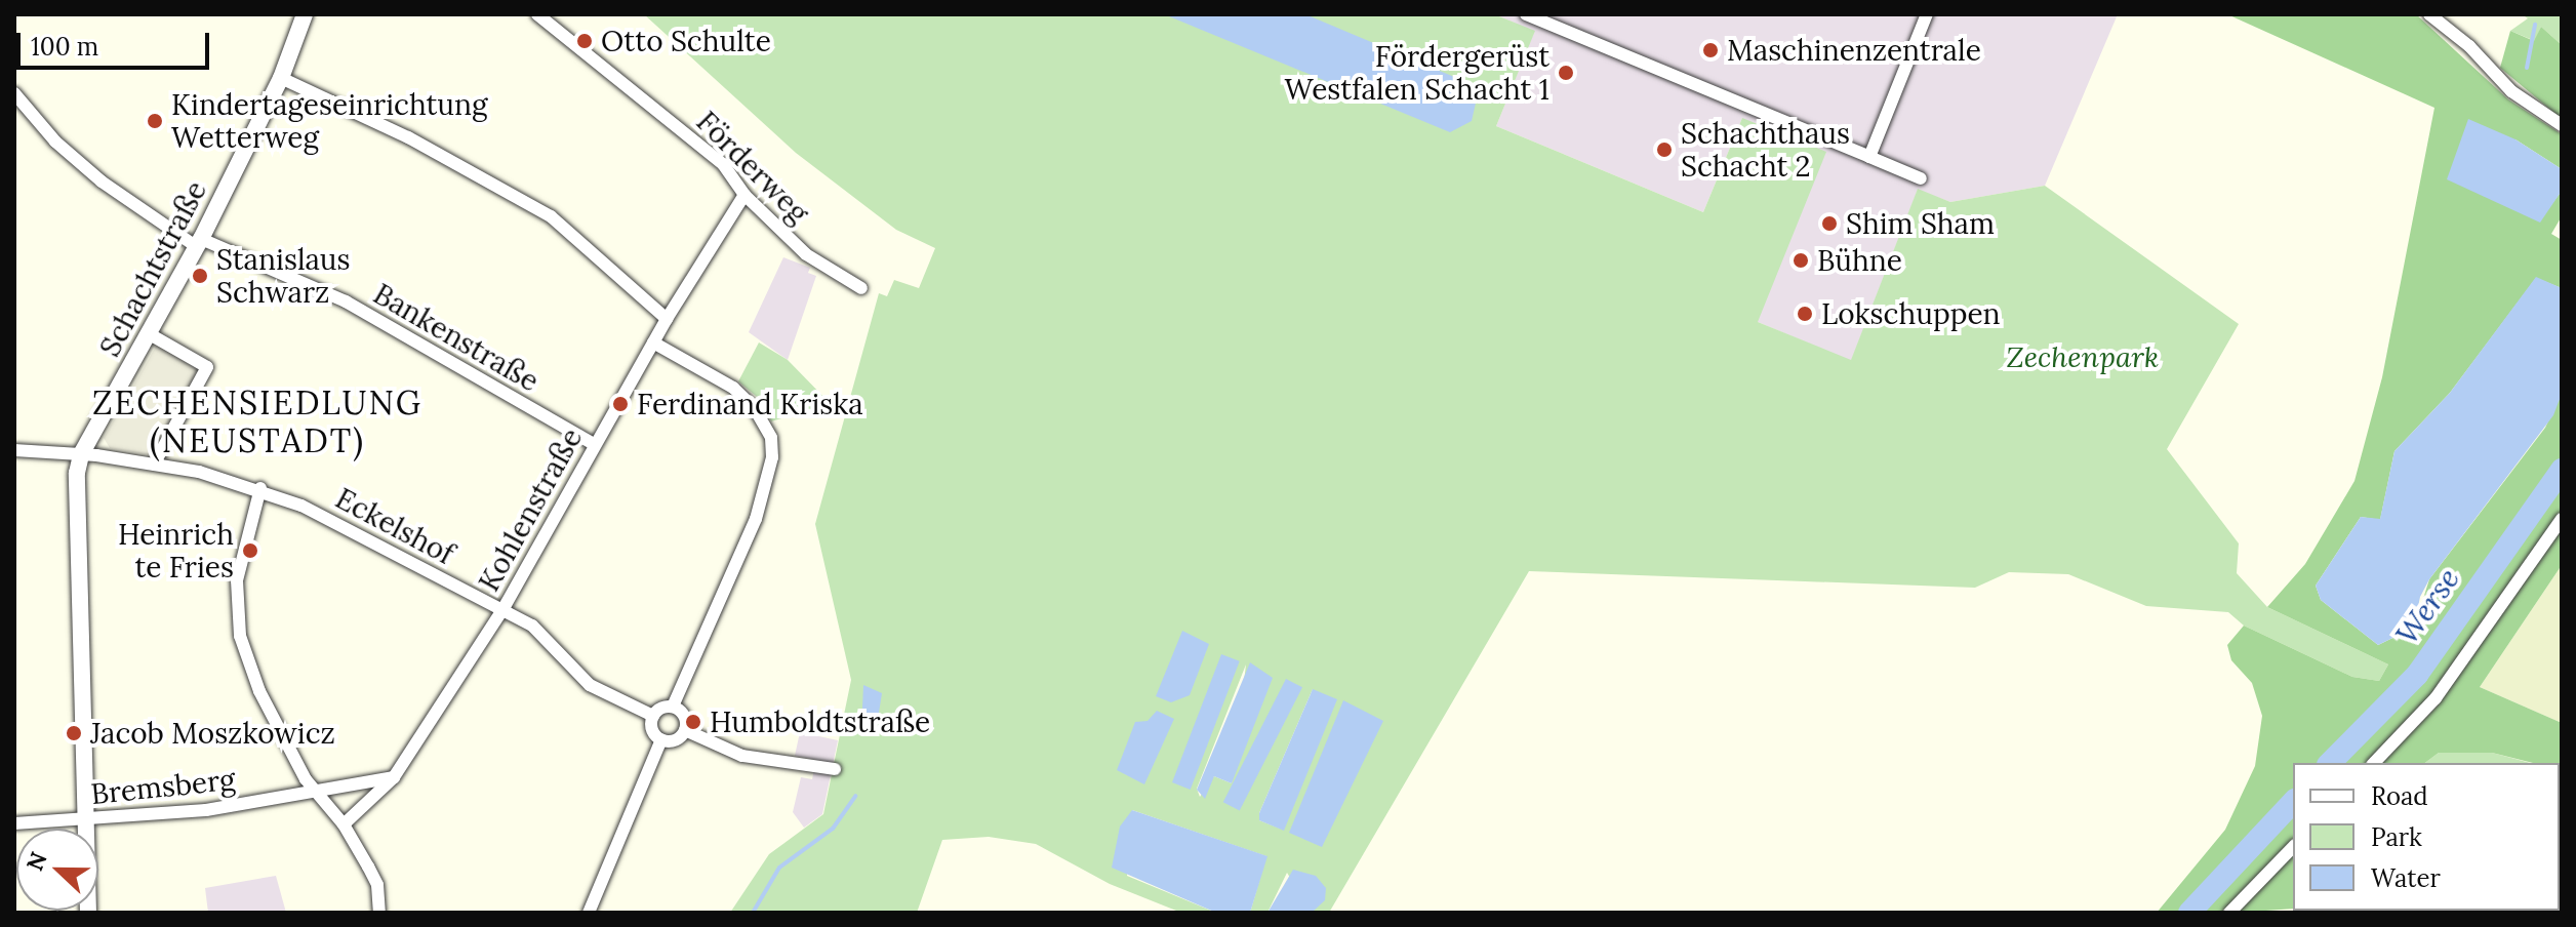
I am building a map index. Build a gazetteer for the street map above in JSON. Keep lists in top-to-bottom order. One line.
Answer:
{"streets":{"street":["Förderweg","Schachtstraße","Bankenstraße","Kohlenstraße","Eckelshof","Bremsberg"]},"crossings":[["Förderweg","Kohlenstraße"],["Schachtstraße","Bankenstraße"],["Schachtstraße","Eckelshof"],["Bankenstraße","Kohlenstraße"],["Kohlenstraße","Eckelshof"]],"districts":["ZECHENSIEDLUNG (NEUSTADT)"],"water":["Werse"],"parks":["Zechenpark"],"places":["Otto Schulte","Maschinenzentrale","Fördergerüst Westfalen Schacht 1","Kindertageseinrichtung Wetterweg","Schachthaus Schacht 2","Shim Sham","Bühne","Stanislaus Schwarz","Lokschuppen","Ferdinand Kriska","Heinrich te Fries","Humboldtstraße","Jacob Moszkowicz"],"legend":["Road","Park","Water"],"scale_bar":"100 m","north":"left"}
